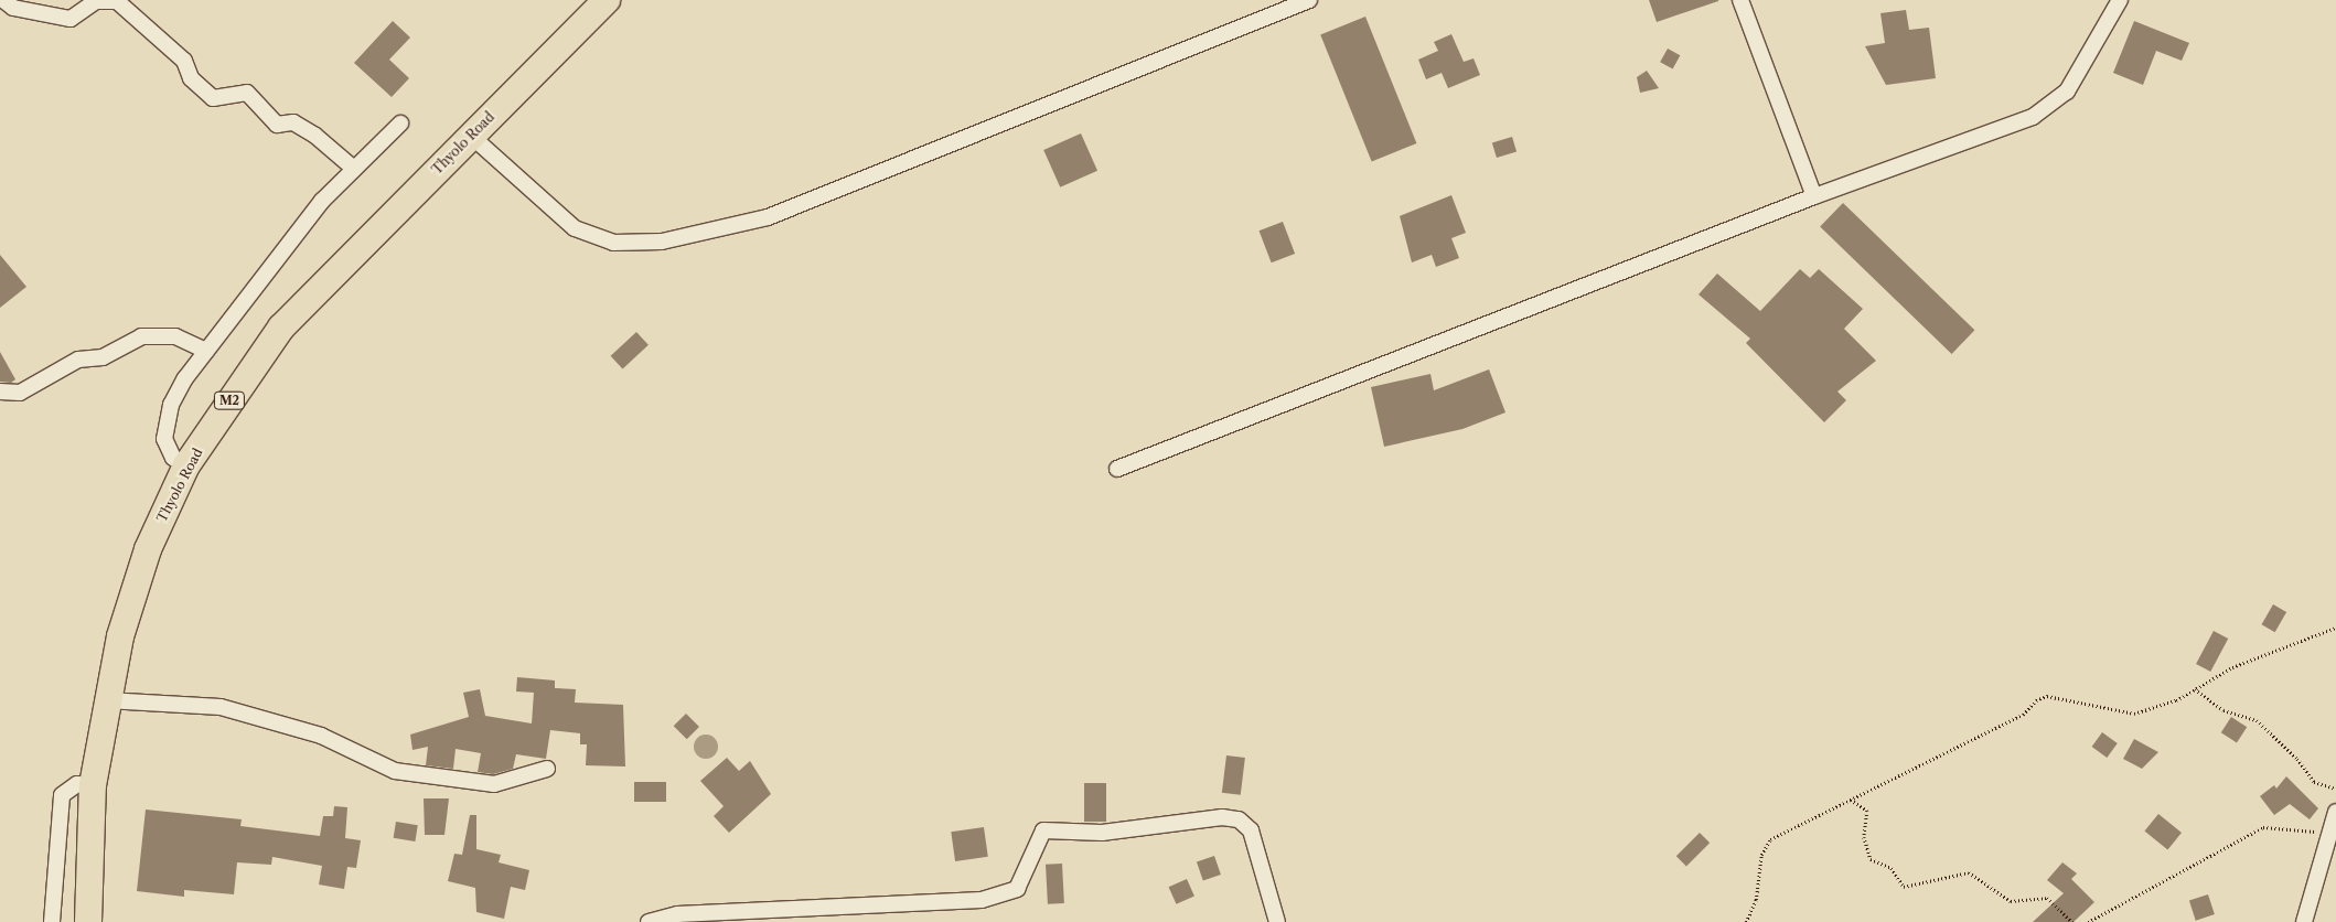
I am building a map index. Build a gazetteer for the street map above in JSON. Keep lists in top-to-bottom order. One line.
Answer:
{"streets":{"highway":["Thyolo Road","M2"]}}
